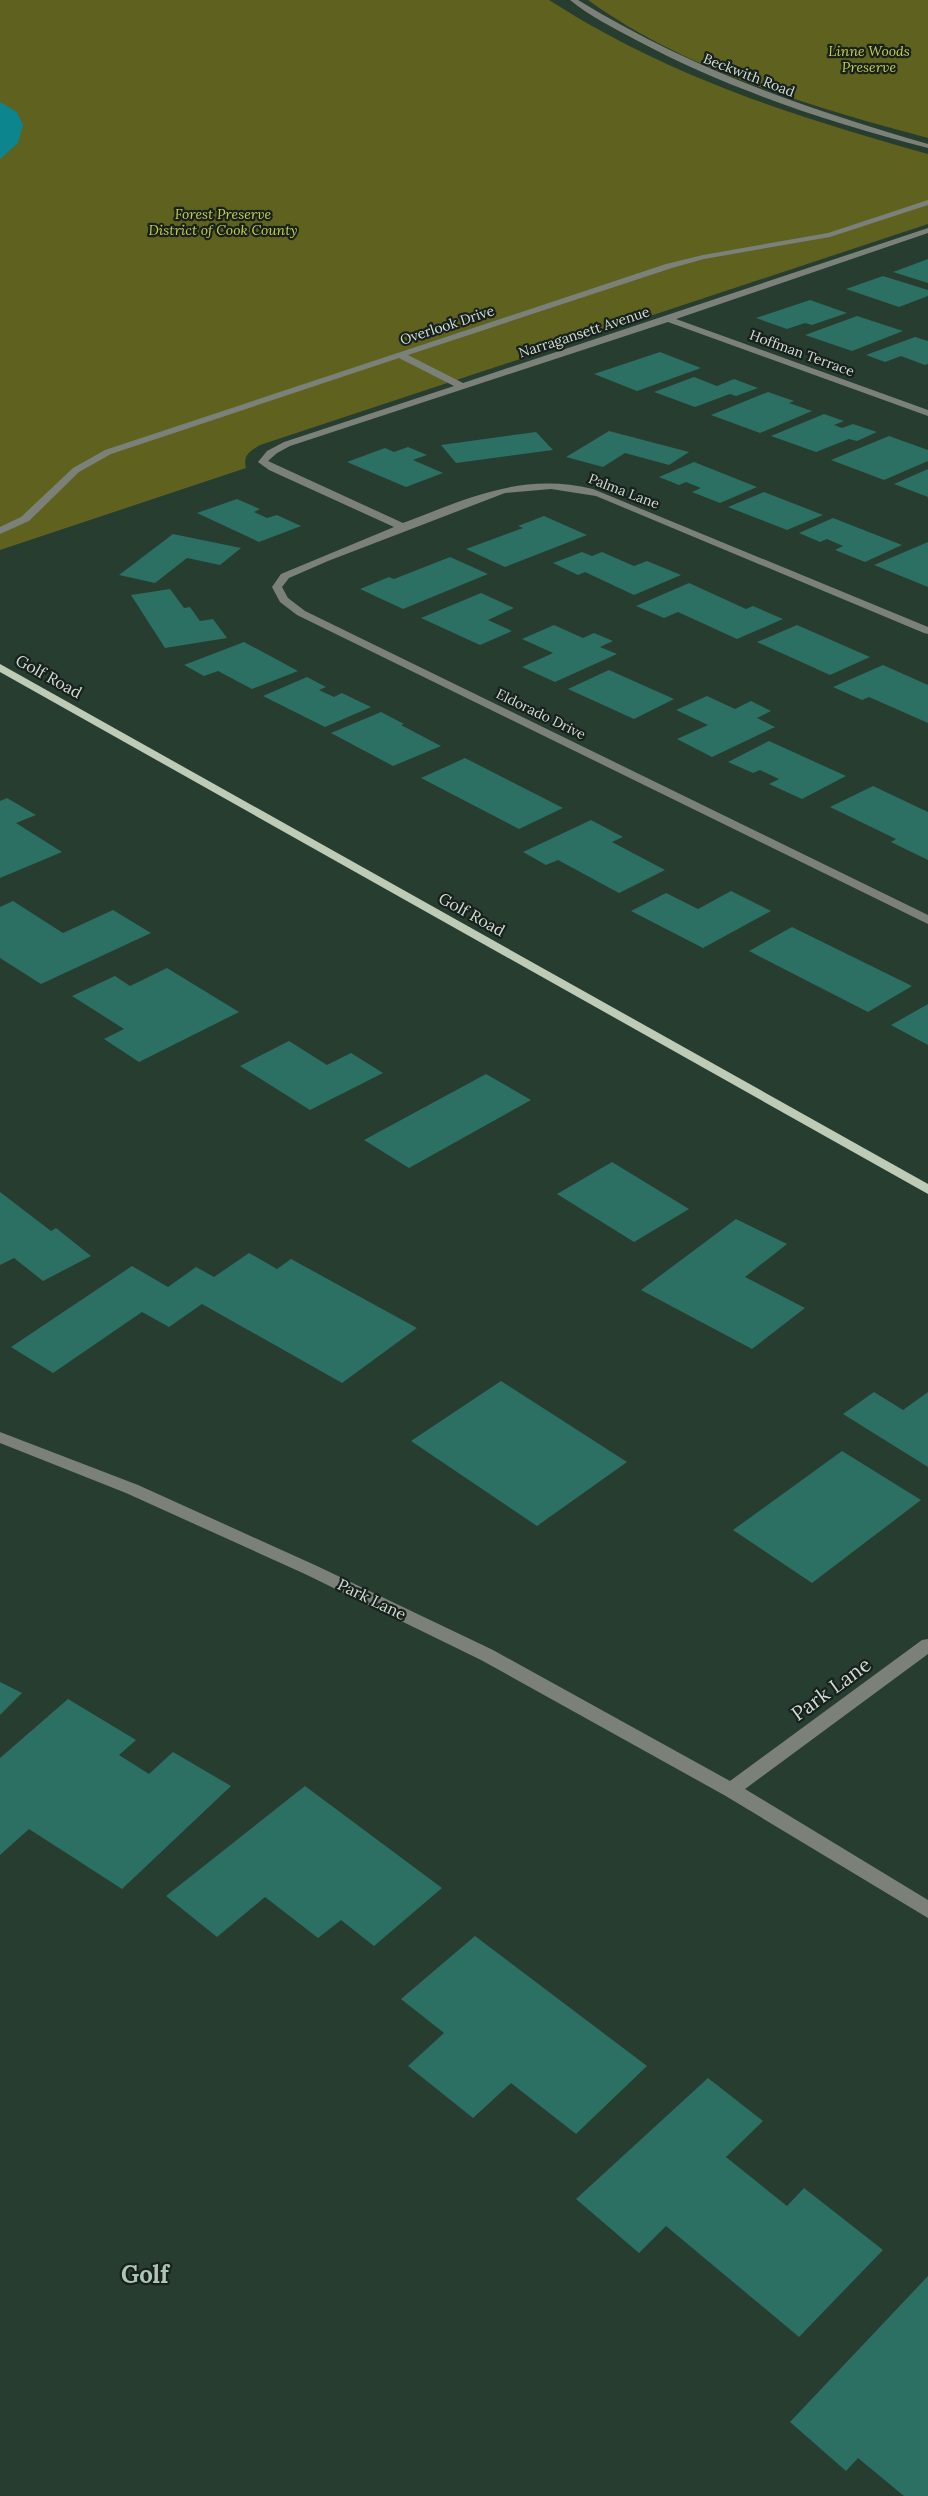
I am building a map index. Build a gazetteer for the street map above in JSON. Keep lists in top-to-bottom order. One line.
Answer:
{"streets":{"main road":["Golf Road"],"street":["Beckwith Road","Overlook Drive","Narragansett Avenue","Hoffman Terrace","Palma Lane","Eldorado Drive","Park Lane"]},"crossings":[["Narragansett Avenue","Hoffman Terrace"],["Narragansett Avenue","Palma Lane"],["Narragansett Avenue","Eldorado Drive"],["Palma Lane","Eldorado Drive"]],"districts":["Golf"],"parks":["Linne Woods Preserve","Forest Preserve District of Cook County"]}
